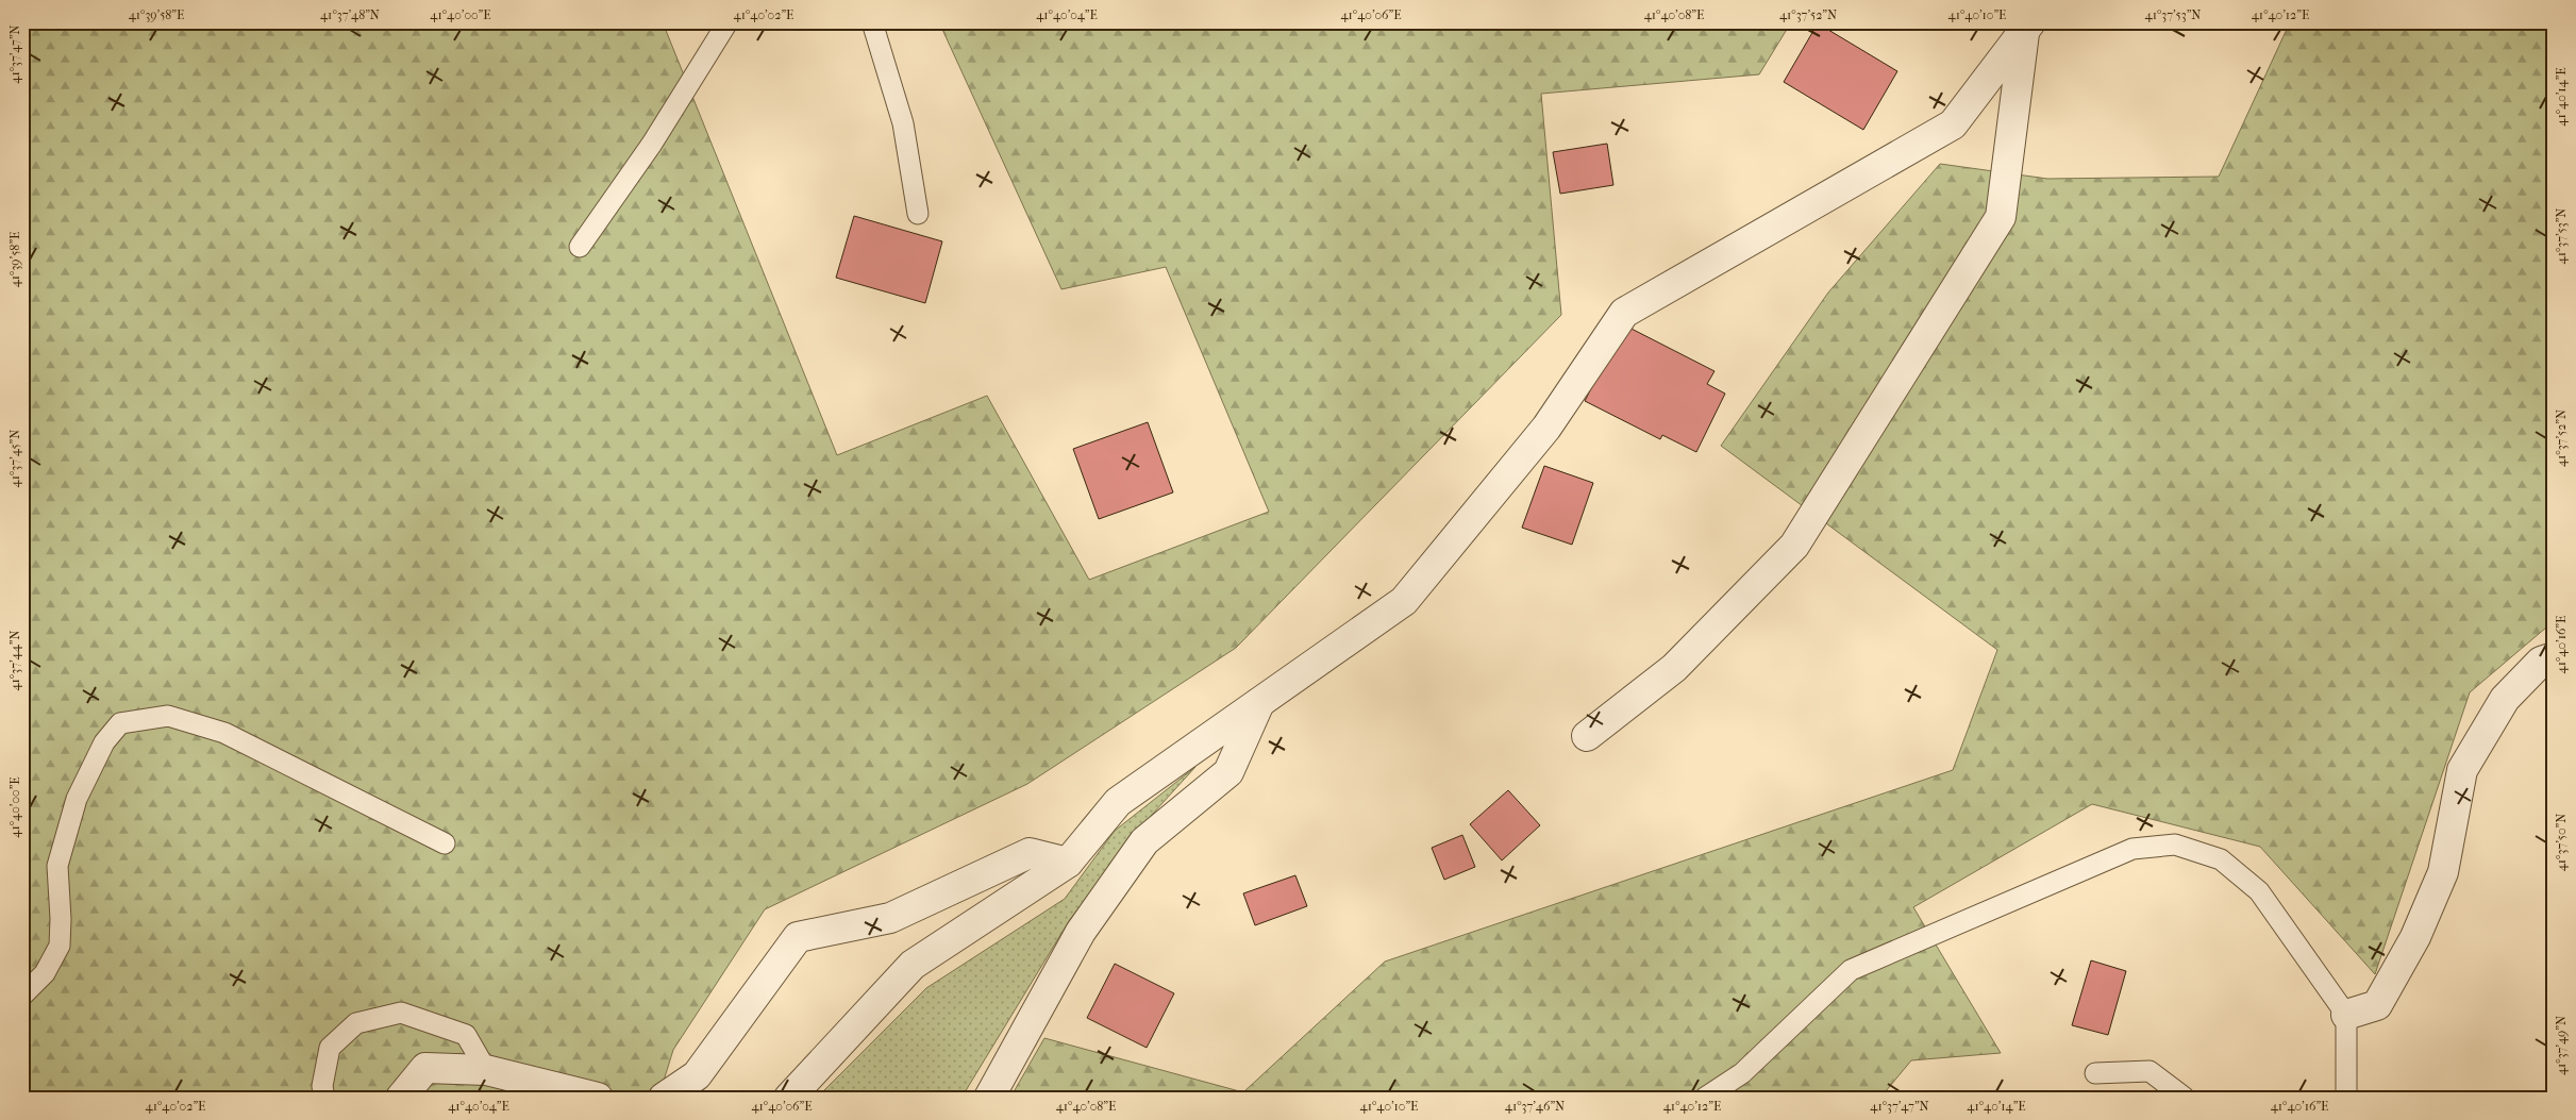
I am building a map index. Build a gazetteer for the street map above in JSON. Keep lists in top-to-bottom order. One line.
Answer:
{"coordinates":["41°39'58\"E","41°37'48\"N","41°40'00\"E","41°40'02\"E","41°40'04\"E","41°40'06\"E","41°40'08\"E","41°37'52\"N","41°40'10\"E","41°37'53\"N","41°40'12\"E","41°37'47\"N","41°40'14\"E","41°37'45\"N","41°40'16\"E","41°37'44\"N","41°37'50\"N","41°37'49\"N","41°37'46\"N"]}
